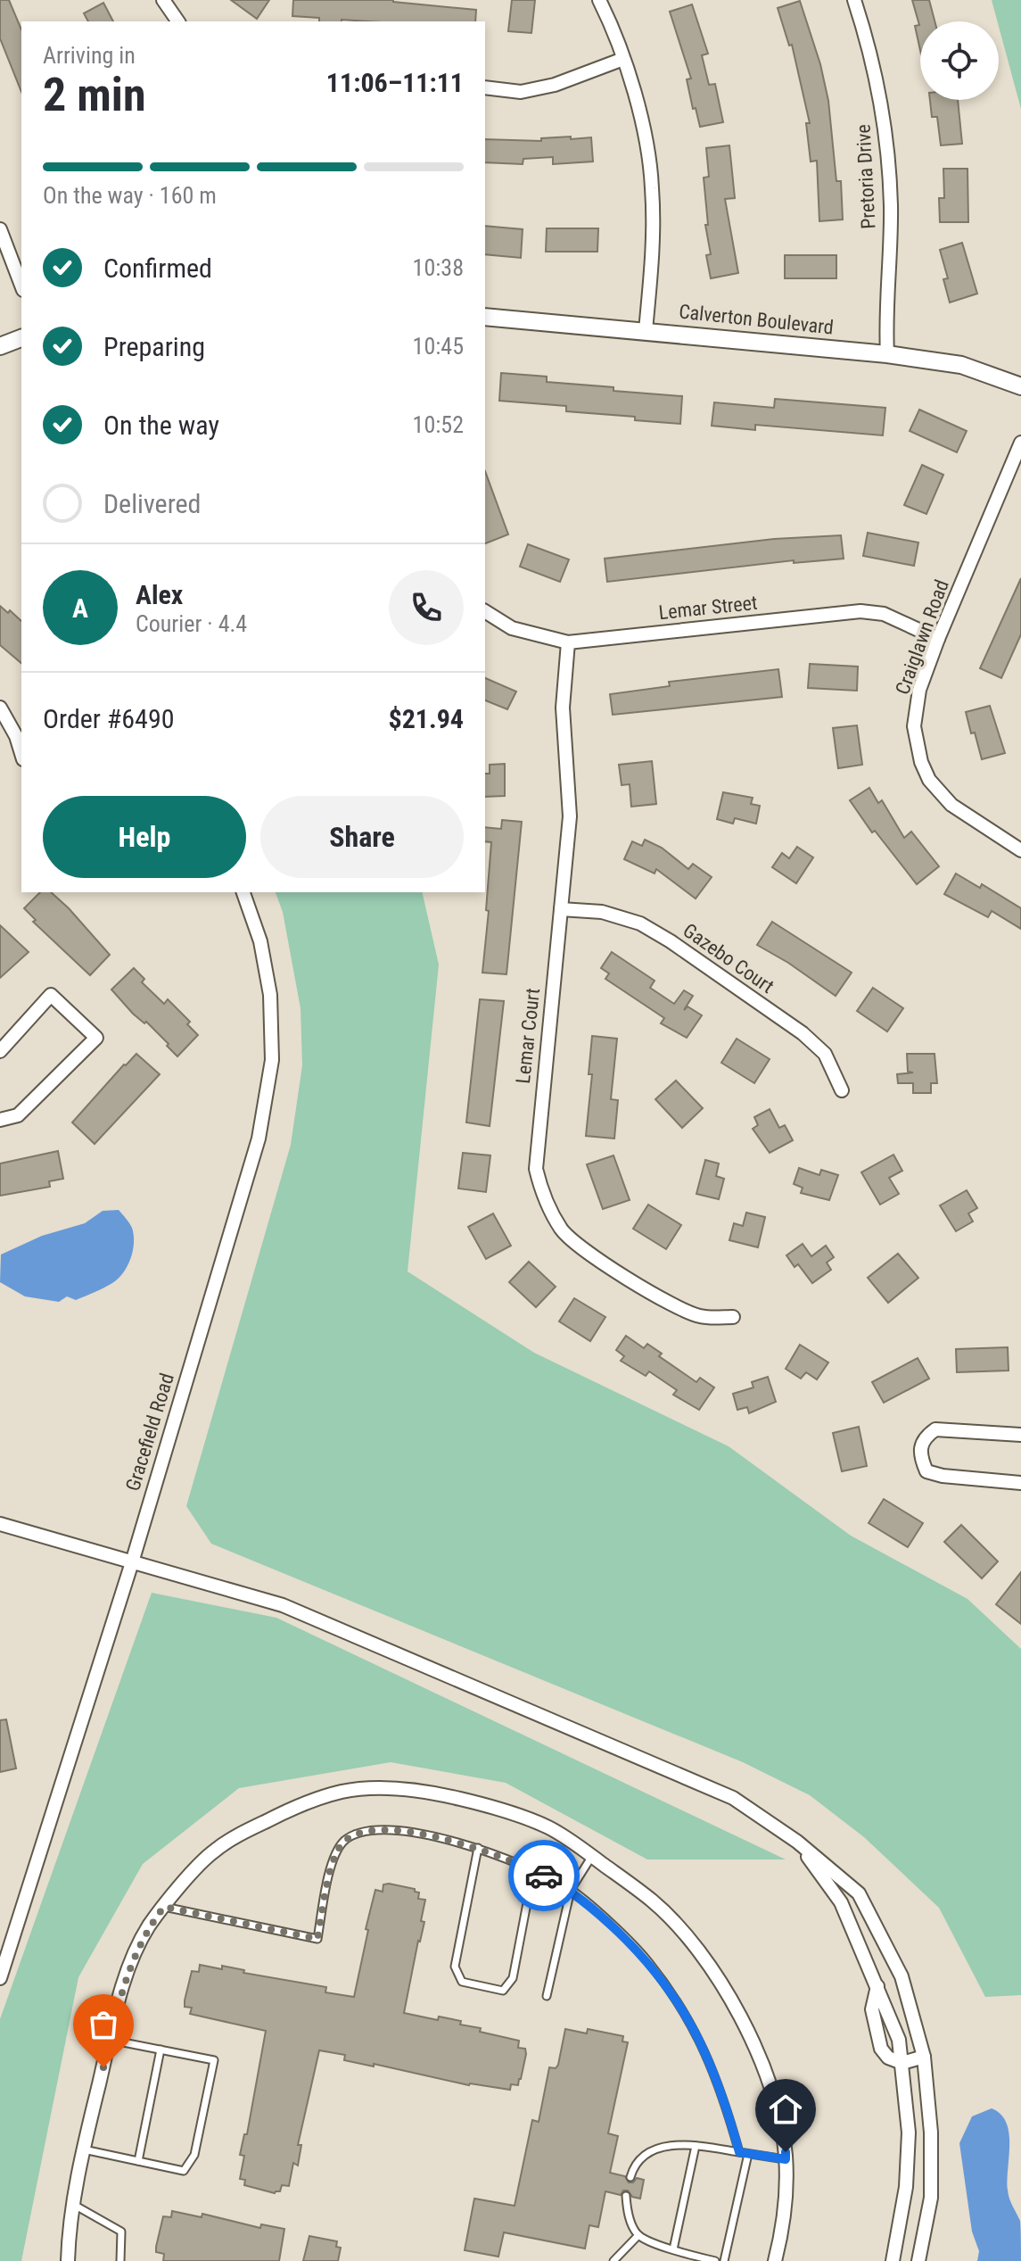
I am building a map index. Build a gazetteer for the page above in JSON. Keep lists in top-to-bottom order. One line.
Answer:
{"streets":{"street":["Pretoria Drive","Calverton Boulevard","Lemar Street","Craiglawn Road","Gazebo Court","Lemar Court","Gracefield Road"]},"crossings":[["Pretoria Drive","Calverton Boulevard"],["Lemar Street","Craiglawn Road"],["Lemar Street","Lemar Court"],["Gazebo Court","Lemar Court"]],"page":{"heading":["2 min","Arriving in","11:06–11:11"],"panel":["Alex","Courier · 4.4","Order #6490","$21.94"],"bar":"On the way · 160 m","list":[["Confirmed","10:38"],["Preparing","10:45"],["On the way","10:52"],"Delivered"],"round":"A","buttons":["Help","Share"]}}
